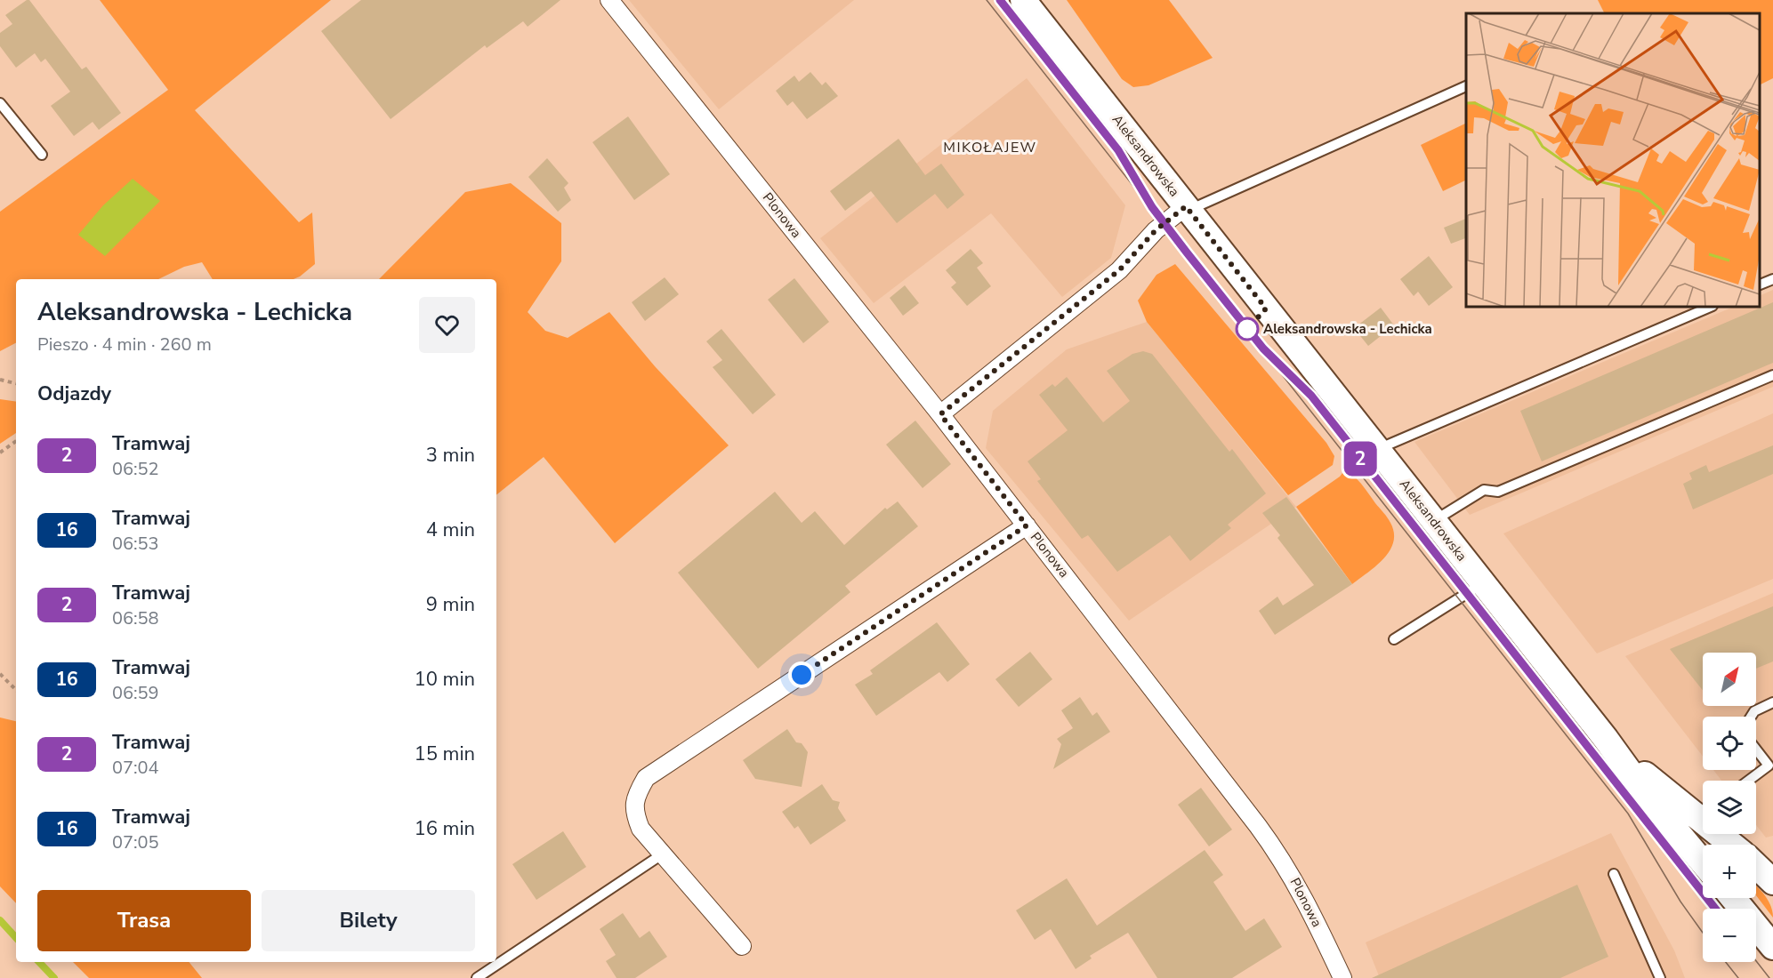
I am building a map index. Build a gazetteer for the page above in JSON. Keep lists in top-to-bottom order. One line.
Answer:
{"streets":{"main road":["Aleksandrowska"],"street":["Plonowa"]},"districts":["MIKOŁAJEW"],"places":["Aleksandrowska - Lechicka"],"lines":["tram line 2"],"north":"top right","page":{"on_map":"2","heading":[["Aleksandrowska - Lechicka","Pieszo · 4 min · 260 m"],"Odjazdy"],"list":[{"mark":"2","name":"Tramwaj","note":"06:52","value":"3 min"},{"mark":"16","name":"Tramwaj","note":"06:53","value":"4 min"},{"mark":"2","name":"Tramwaj","note":"06:58","value":"9 min"},{"mark":"16","name":"Tramwaj","note":"06:59","value":"10 min"},{"mark":"2","name":"Tramwaj","note":"07:04","value":"15 min"},{"mark":"16","name":"Tramwaj","note":"07:05","value":"16 min"}],"map_buttons":["+","−"],"buttons":["Trasa","Bilety"]}}
